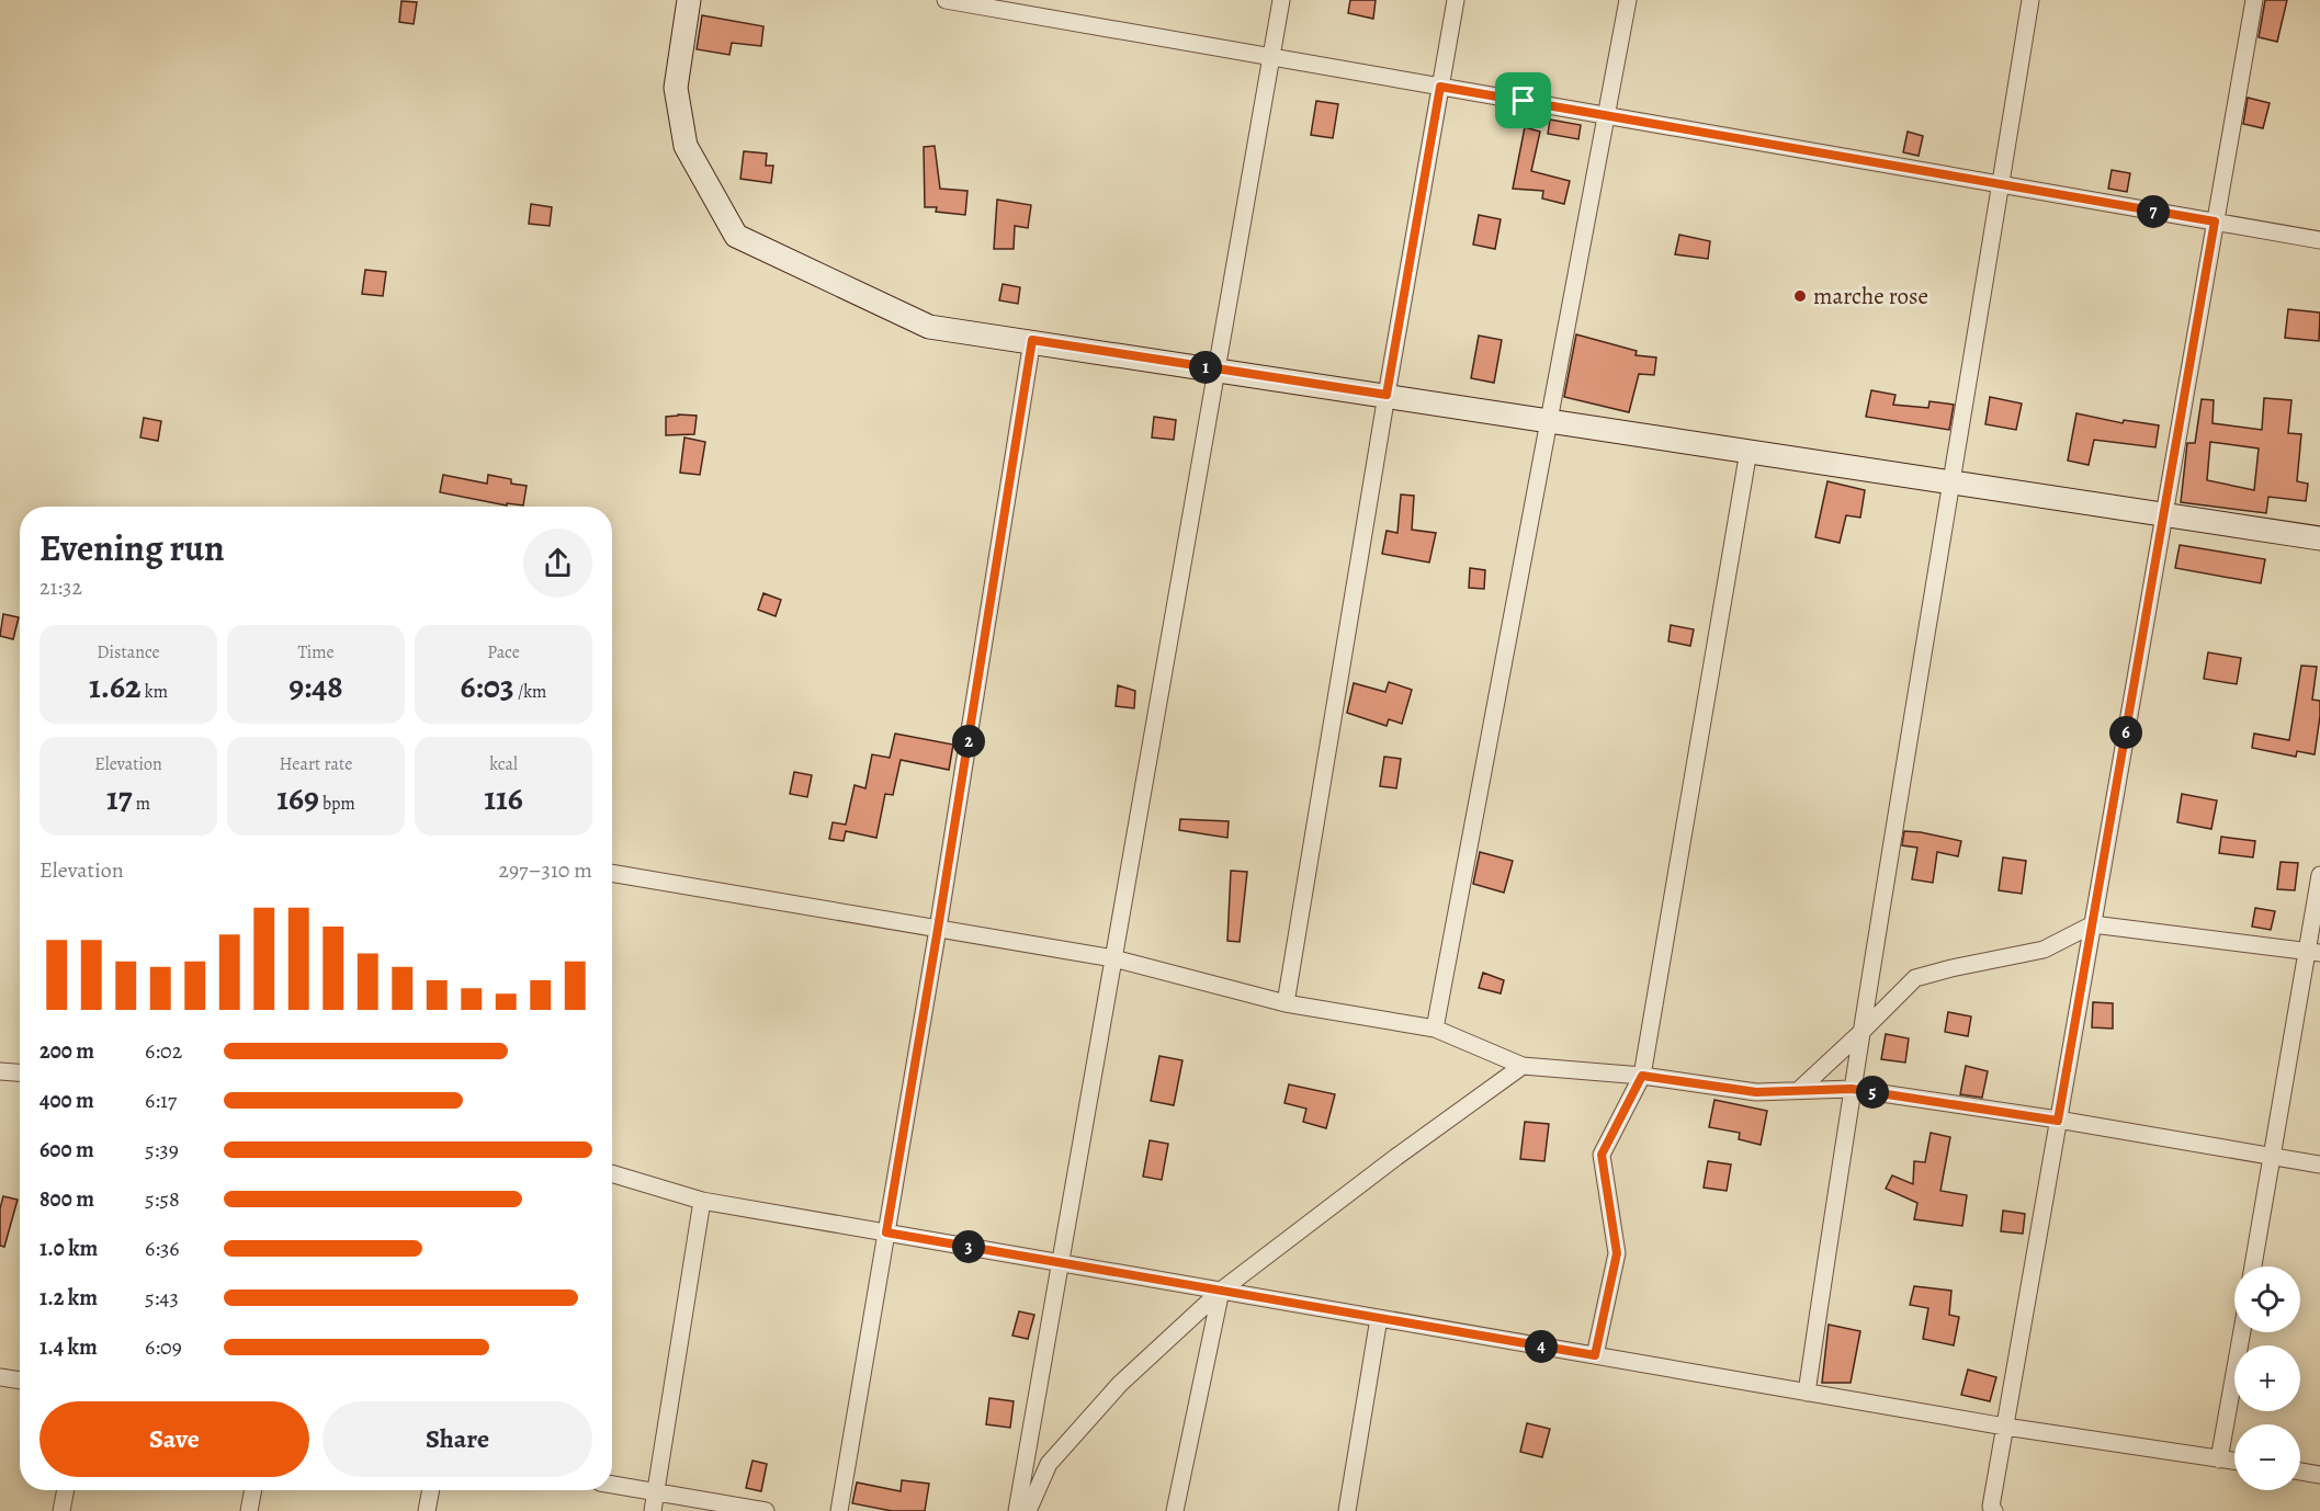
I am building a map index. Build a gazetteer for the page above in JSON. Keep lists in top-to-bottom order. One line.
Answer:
{"places":["marche rose"],"page":{"pins":["7","1","6","2","5","3","4"],"heading":["Evening run","21:32"],"stats":[["Distance","1.62 km"],["Time","9:48"],["Pace","6:03 /km"],["Elevation","17 m"],["Heart rate","169 bpm"],["kcal","116"]],"chart":["Elevation","297–310 m"],"list":[{"name":"200 m","note":"6:02"},{"name":"400 m","note":"6:17"},{"name":"600 m","note":"5:39"},{"name":"800 m","note":"5:58"},{"name":"1.0 km","note":"6:36"},{"name":"1.2 km","note":"5:43"},{"name":"1.4 km","note":"6:09"}],"map_buttons":["+","−"],"buttons":["Save","Share"]}}
